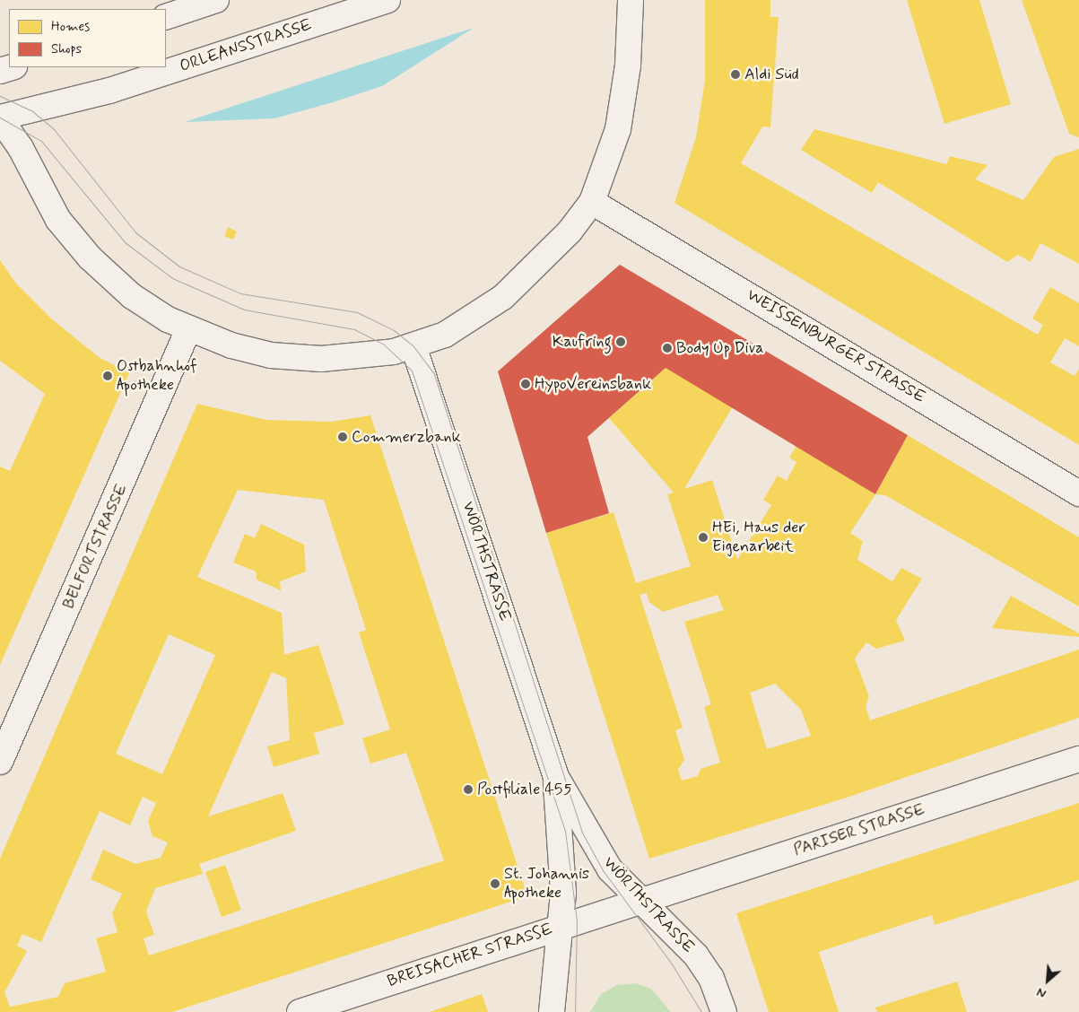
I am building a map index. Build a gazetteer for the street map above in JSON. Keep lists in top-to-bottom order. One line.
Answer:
{"streets":{"street":["ORLEANSSTRASSE","WEISSENBURGER STRASSE","BELFORTSTRASSE","WÖRTHSTRASSE","PARISER STRASSE","BREISACHER STRASSE"]},"crossings":[["WÖRTHSTRASSE","PARISER STRASSE"],["WÖRTHSTRASSE","BREISACHER STRASSE"],["PARISER STRASSE","BREISACHER STRASSE"]],"places":["Aldi Süd","Kaufring","Body Up Diva","Ostbahnhof Apotheke","HypoVereinsbank","Commerzbank","HEi, Haus der Eigenarbeit","Postfiliale 455","St. Johannis Apotheke"],"legend":["Homes","Shops"],"north":"bottom left"}
